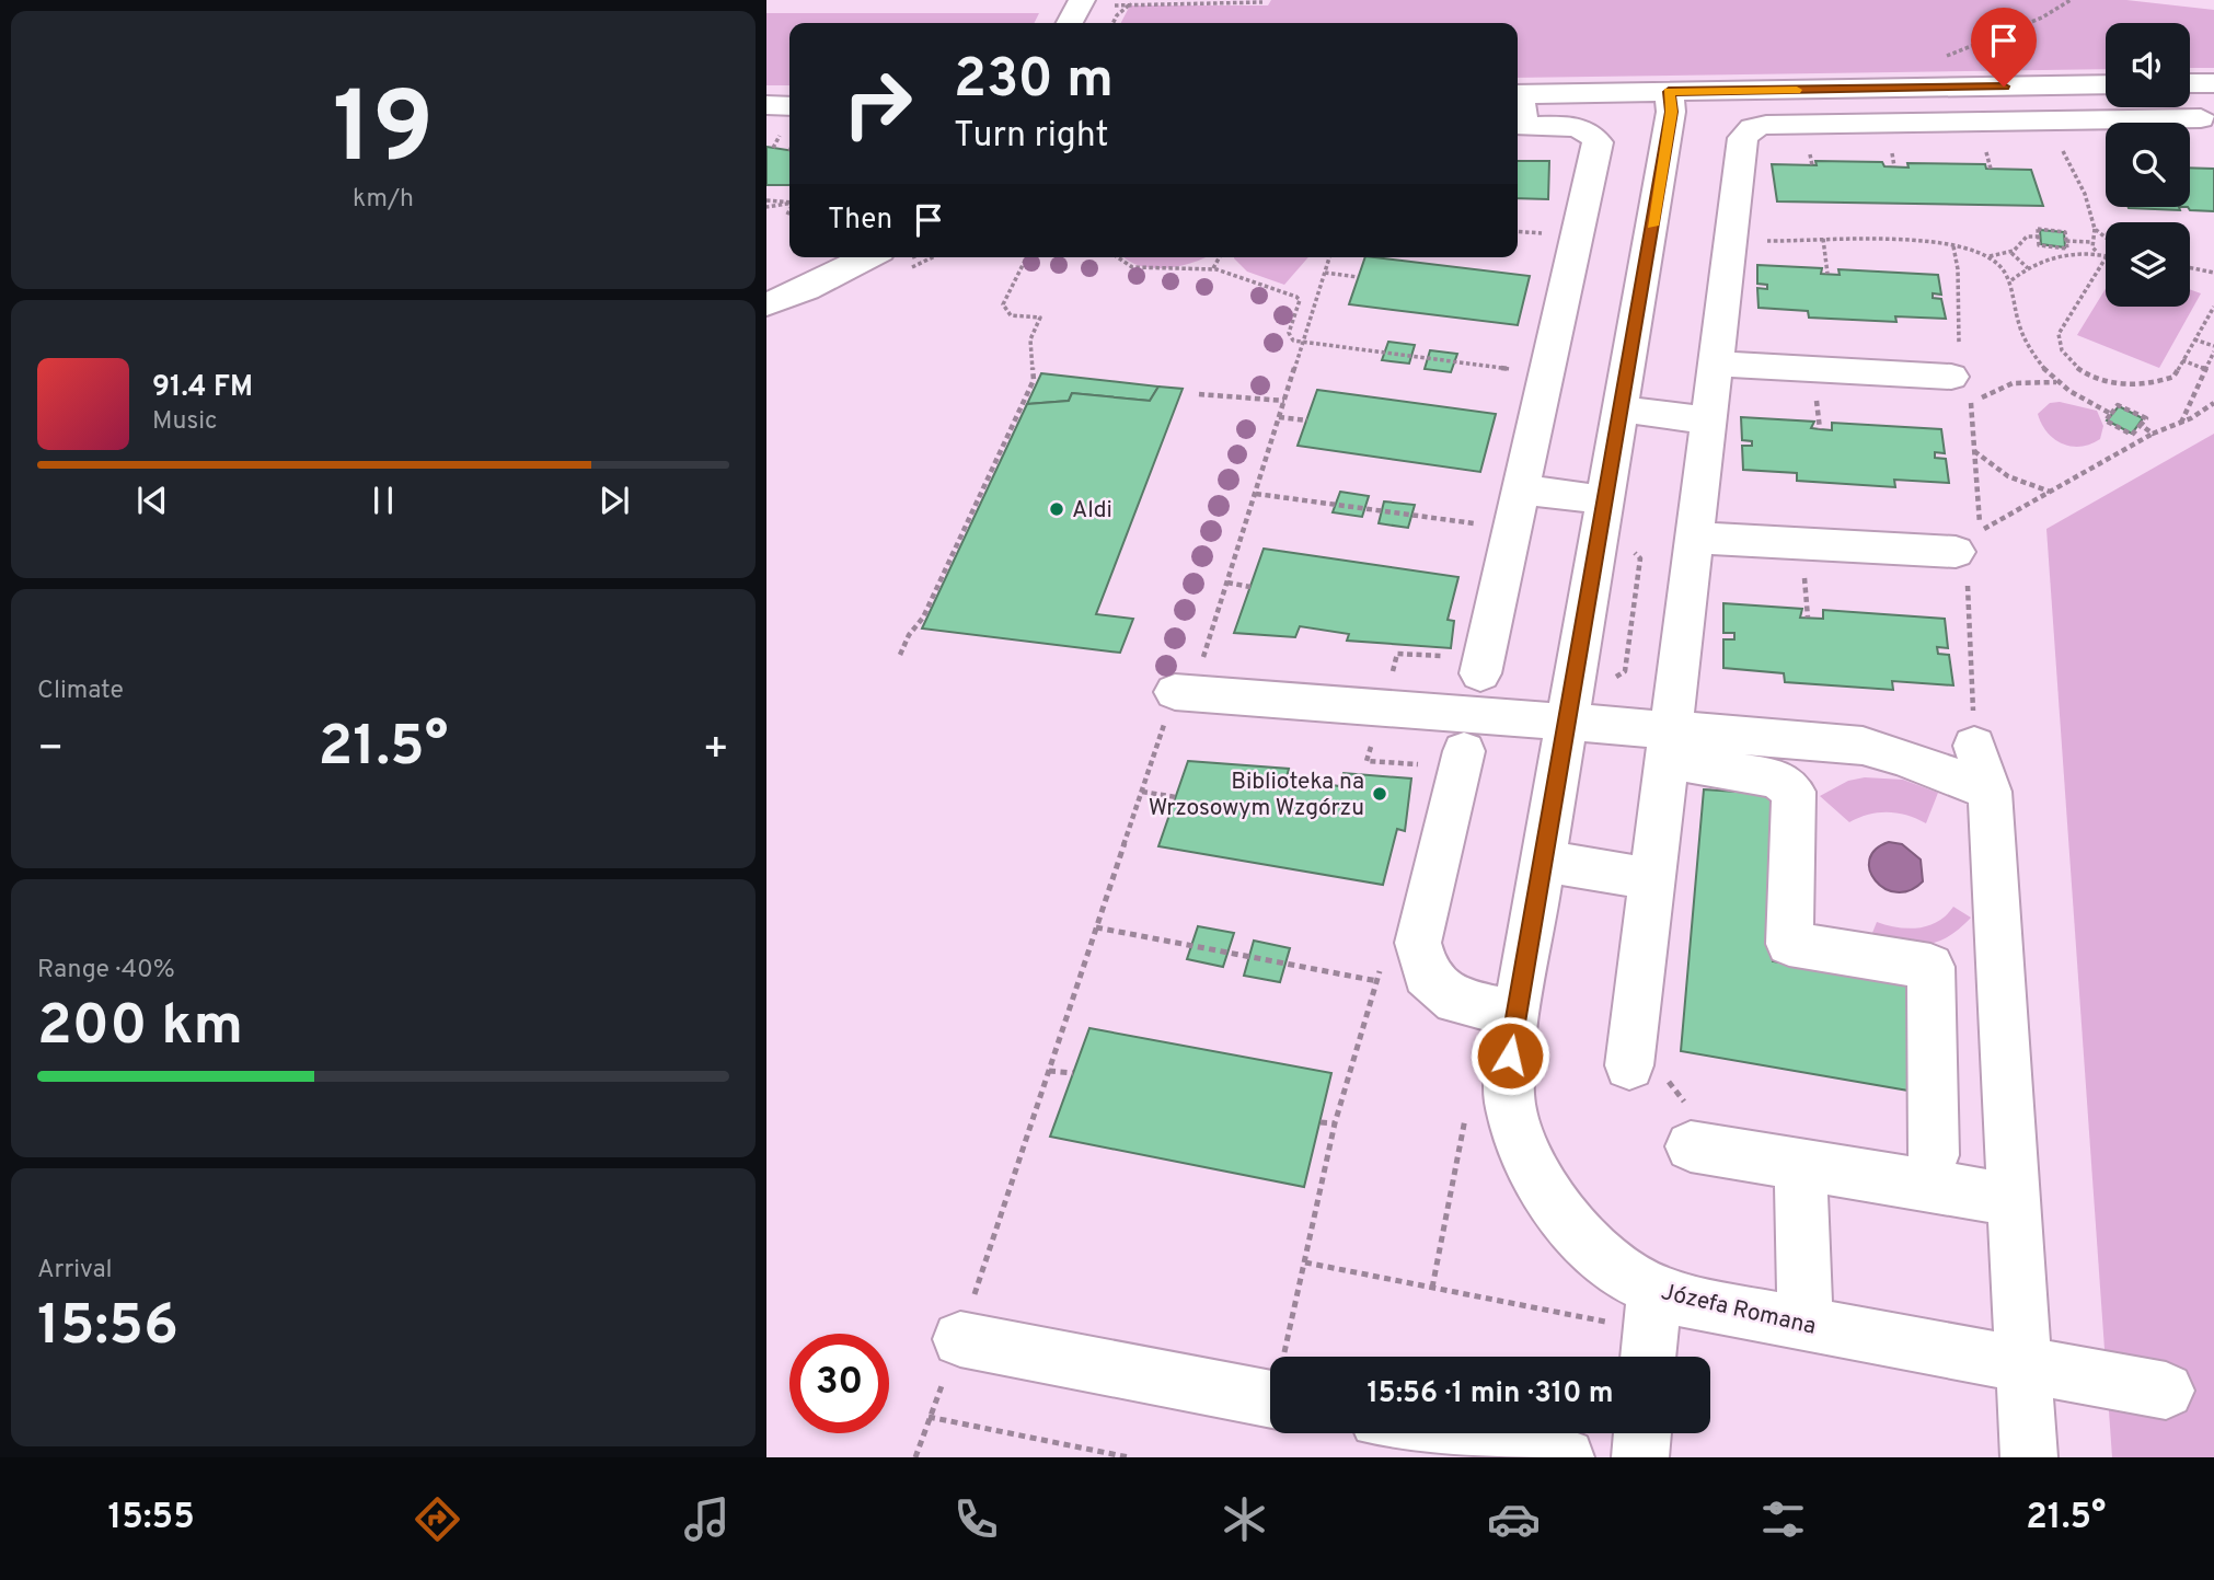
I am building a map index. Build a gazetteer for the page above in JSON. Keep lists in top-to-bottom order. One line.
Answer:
{"streets":{"street":["Józefa Romana"]},"places":["Aldi","Biblioteka na Wrzosowym Wzgórzu"],"page":{"tile":[["19","km/h"],"Climate",["Range · 40%","200 km"],["Arrival","15:56"]],"turn":["230 m","Turn right"],"then":"Then","song":["91.4 FM","Music"],"heat":["−","21.5°","+"],"limit":"30","trip":"15:56 · 1 min · 310 m","tabs":["15:55","21.5°"]}}
